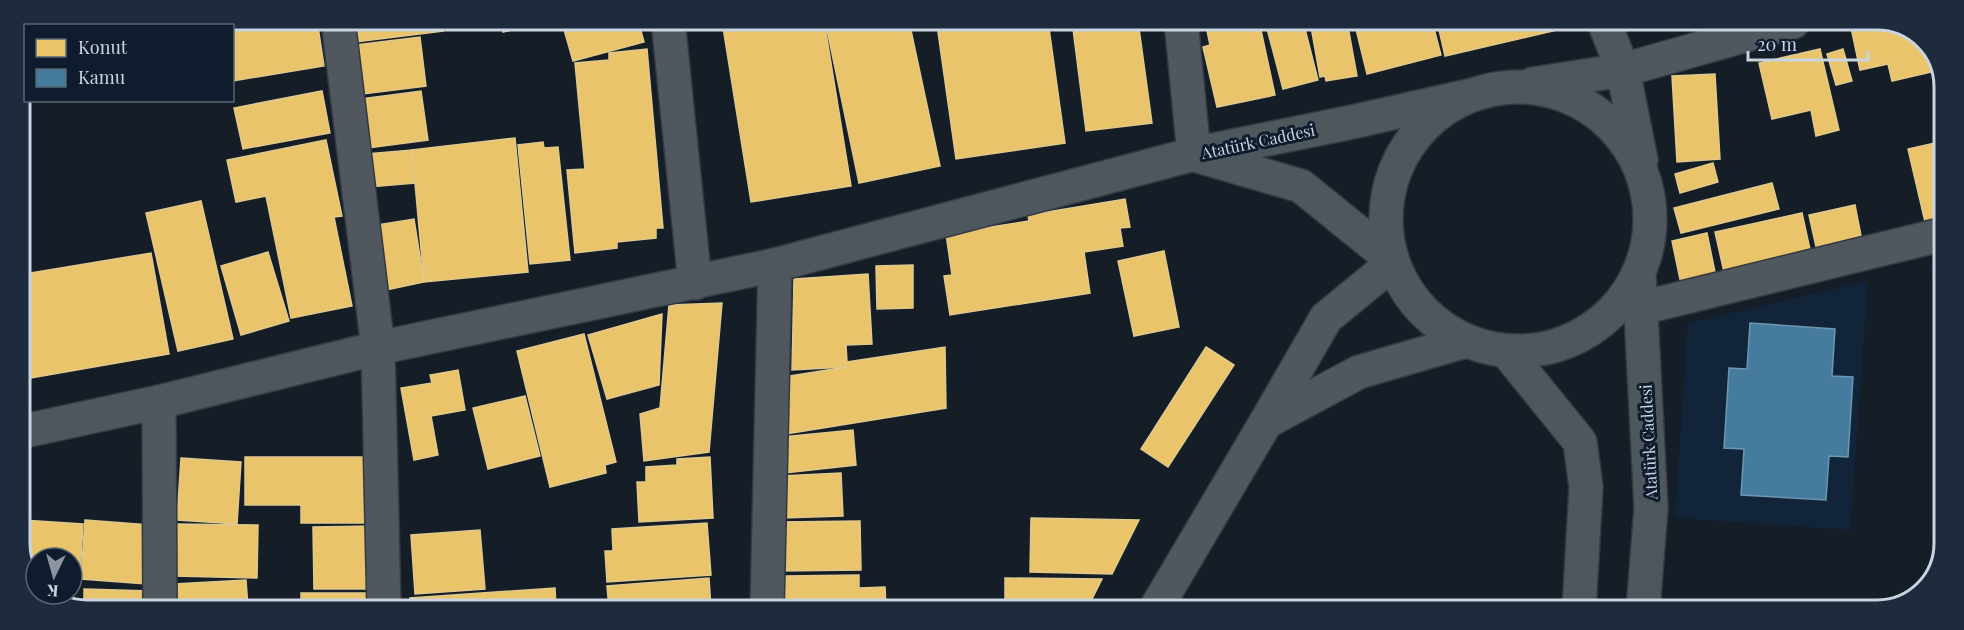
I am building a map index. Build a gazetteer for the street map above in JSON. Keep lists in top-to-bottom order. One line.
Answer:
{"streets":{"main road":["Atatürk Caddesi"]},"legend":["Konut","Kamu"],"scale_bar":"20 m","north":"bottom"}
